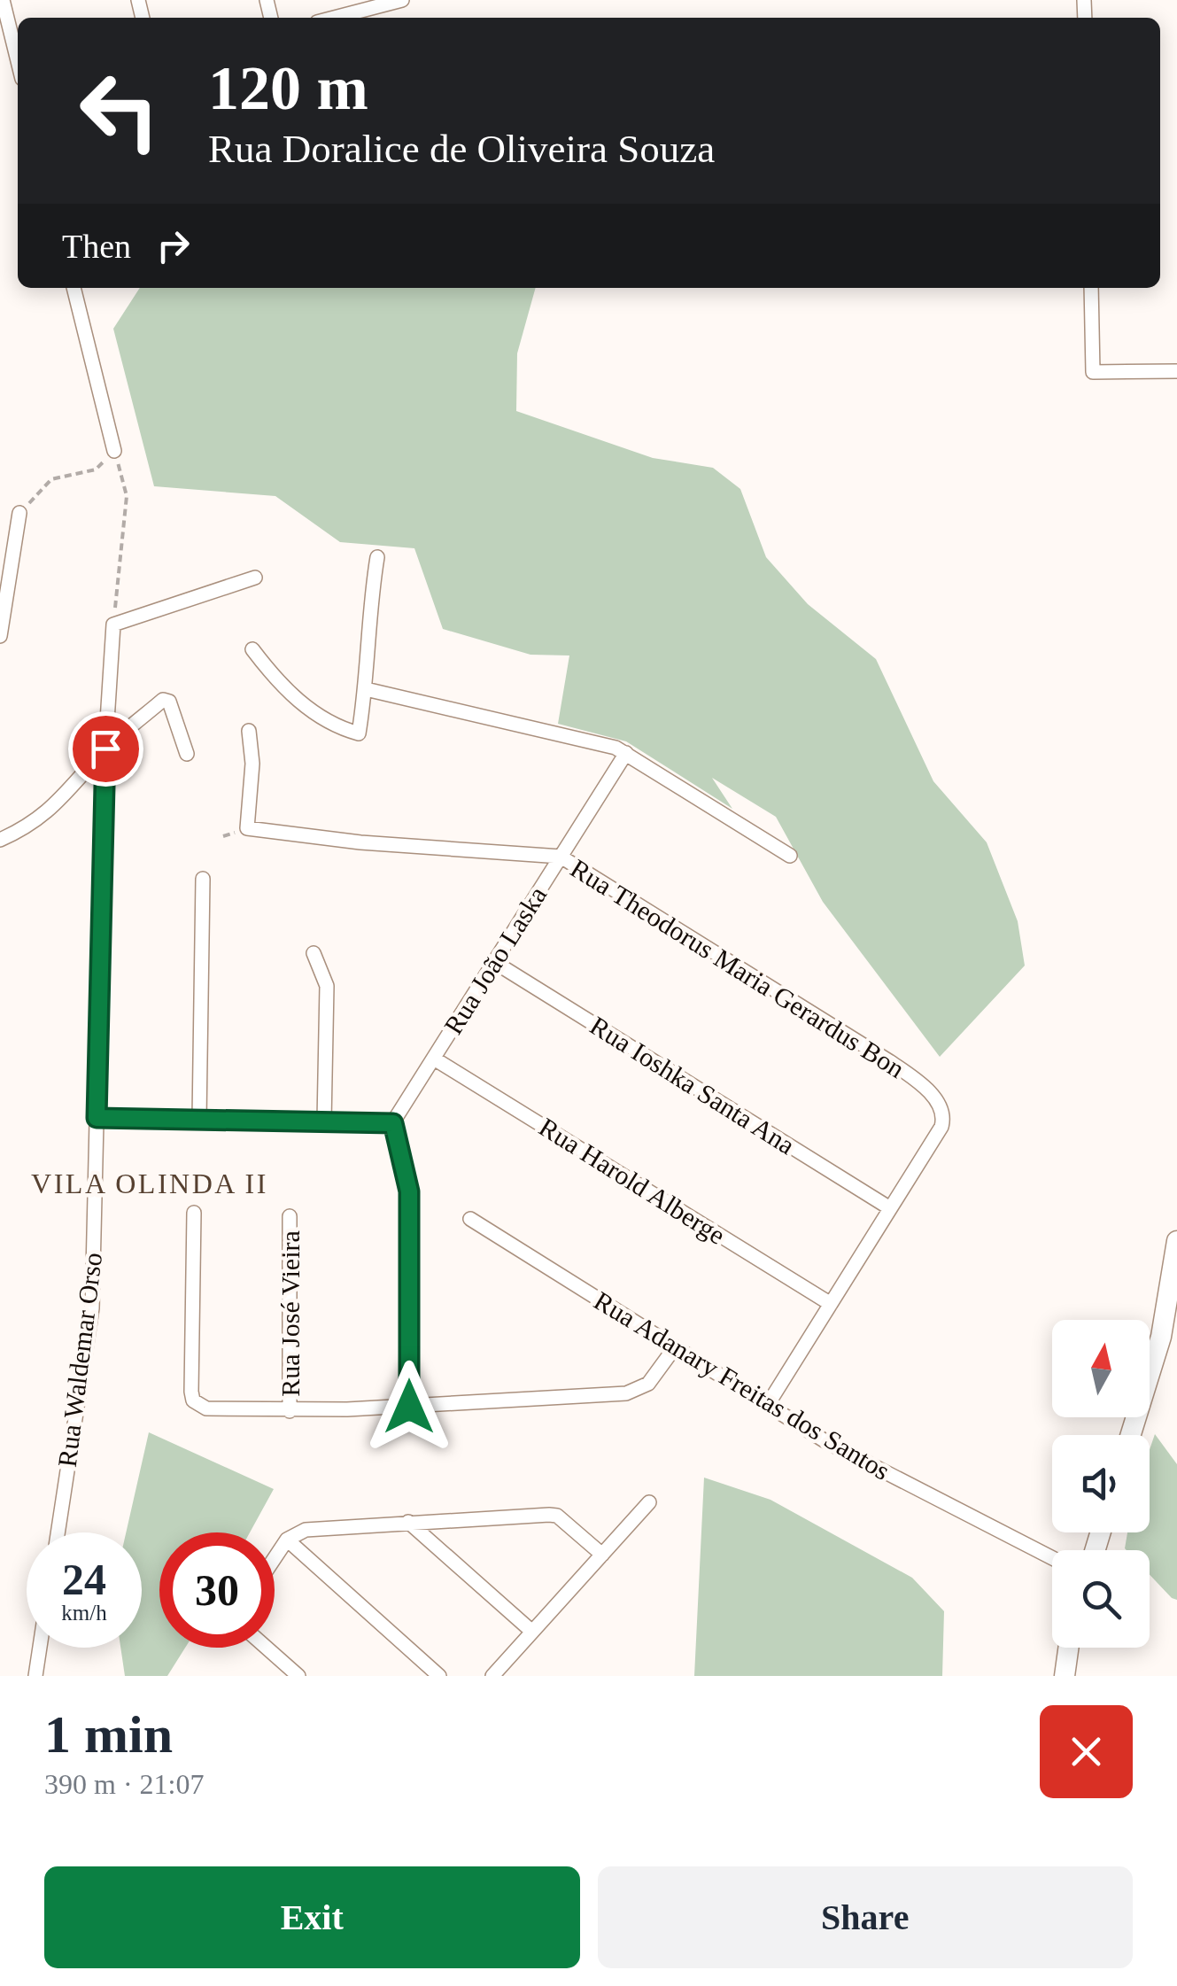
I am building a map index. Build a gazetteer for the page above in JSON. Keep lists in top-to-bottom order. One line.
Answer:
{"streets":{"street":["Rua João Laska","Rua Theodorus Maria Gerardus Bon","Rua Ioshka Santa Ana","Rua Harold Alberge","Rua José Vieira","Rua Waldemar Orso","Rua Adanary Freitas dos Santos"]},"crossings":[["Rua João Laska","Rua Theodorus Maria Gerardus Bon"],["Rua João Laska","Rua Ioshka Santa Ana"],["Rua João Laska","Rua Harold Alberge"],["Rua Theodorus Maria Gerardus Bon","Rua Ioshka Santa Ana"]],"districts":["VILA OLINDA II"],"north":"top","page":{"turn":["120 m","Rua Doralice de Oliveira Souza"],"then":"Then","speed":"24 km/h","limit":"30","heading":["1 min","390 m · 21:07"],"buttons":["Exit","Share"]}}
